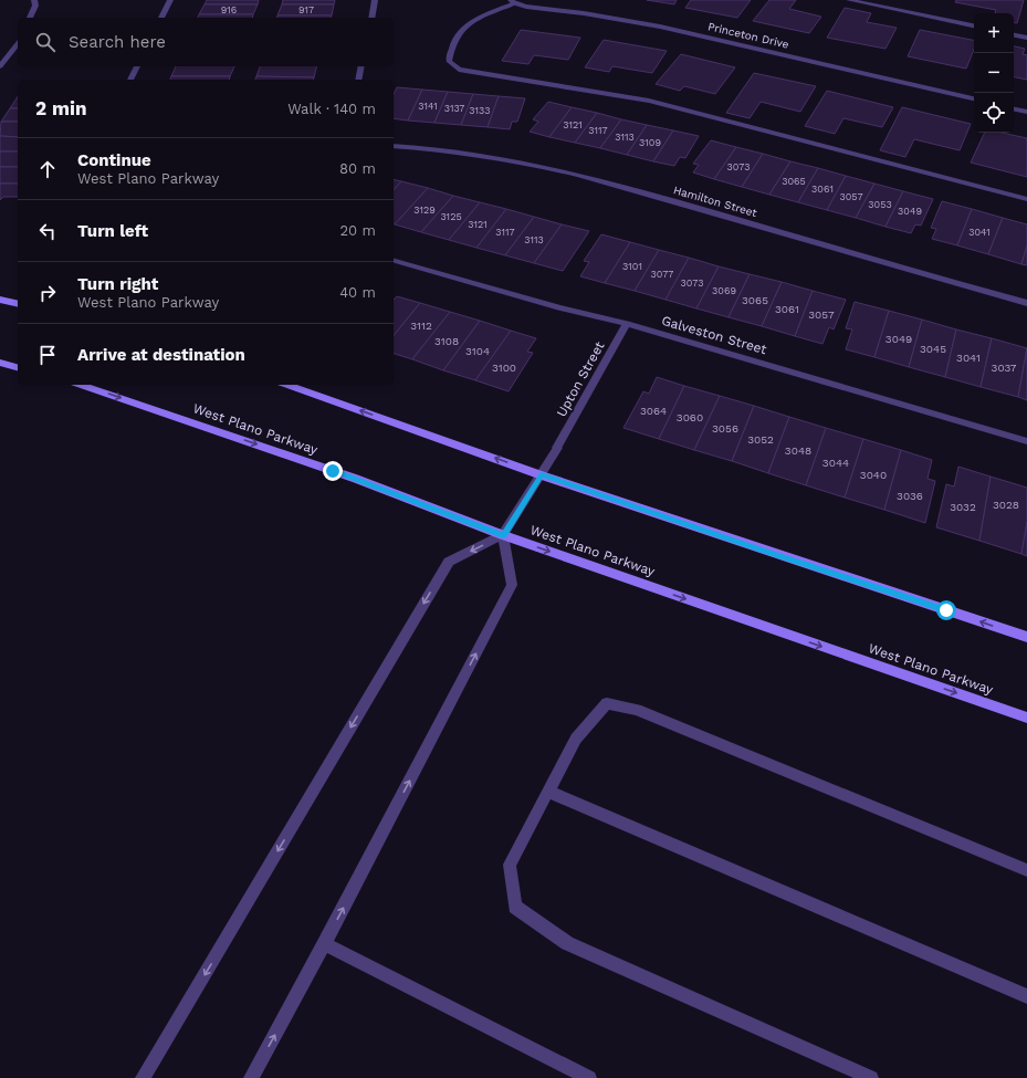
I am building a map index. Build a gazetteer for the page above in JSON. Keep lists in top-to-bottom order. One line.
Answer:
{"streets":{"main road":["West Plano Parkway"],"street":["Princeton Drive","Hamilton Street","Galveston Street","Upton Street"]},"crossings":[["Galveston Street","Upton Street"],["Upton Street","West Plano Parkway"]],"house_numbers":["916","917","3141","3137","3133","3121","3117","3113","3109","3073","3065","3061","3057","3053","3129","3049","3125","3121","3117","3041","3113","3101","3077","3073","3069","3065","3061","3057","3112","3049","3108","3045","3104","3041","3100","3037","3064","3060","3056","3052","3048","3044","3040","3036","3028","3032"],"page":{"map_buttons":["+","−"],"search":"Search here","heading":["2 min","Walk · 140 m"],"list":[["Continue","West Plano Parkway","80 m"],["Turn left","20 m"],["Turn right","West Plano Parkway","40 m"],"Arrive at destination"]}}
